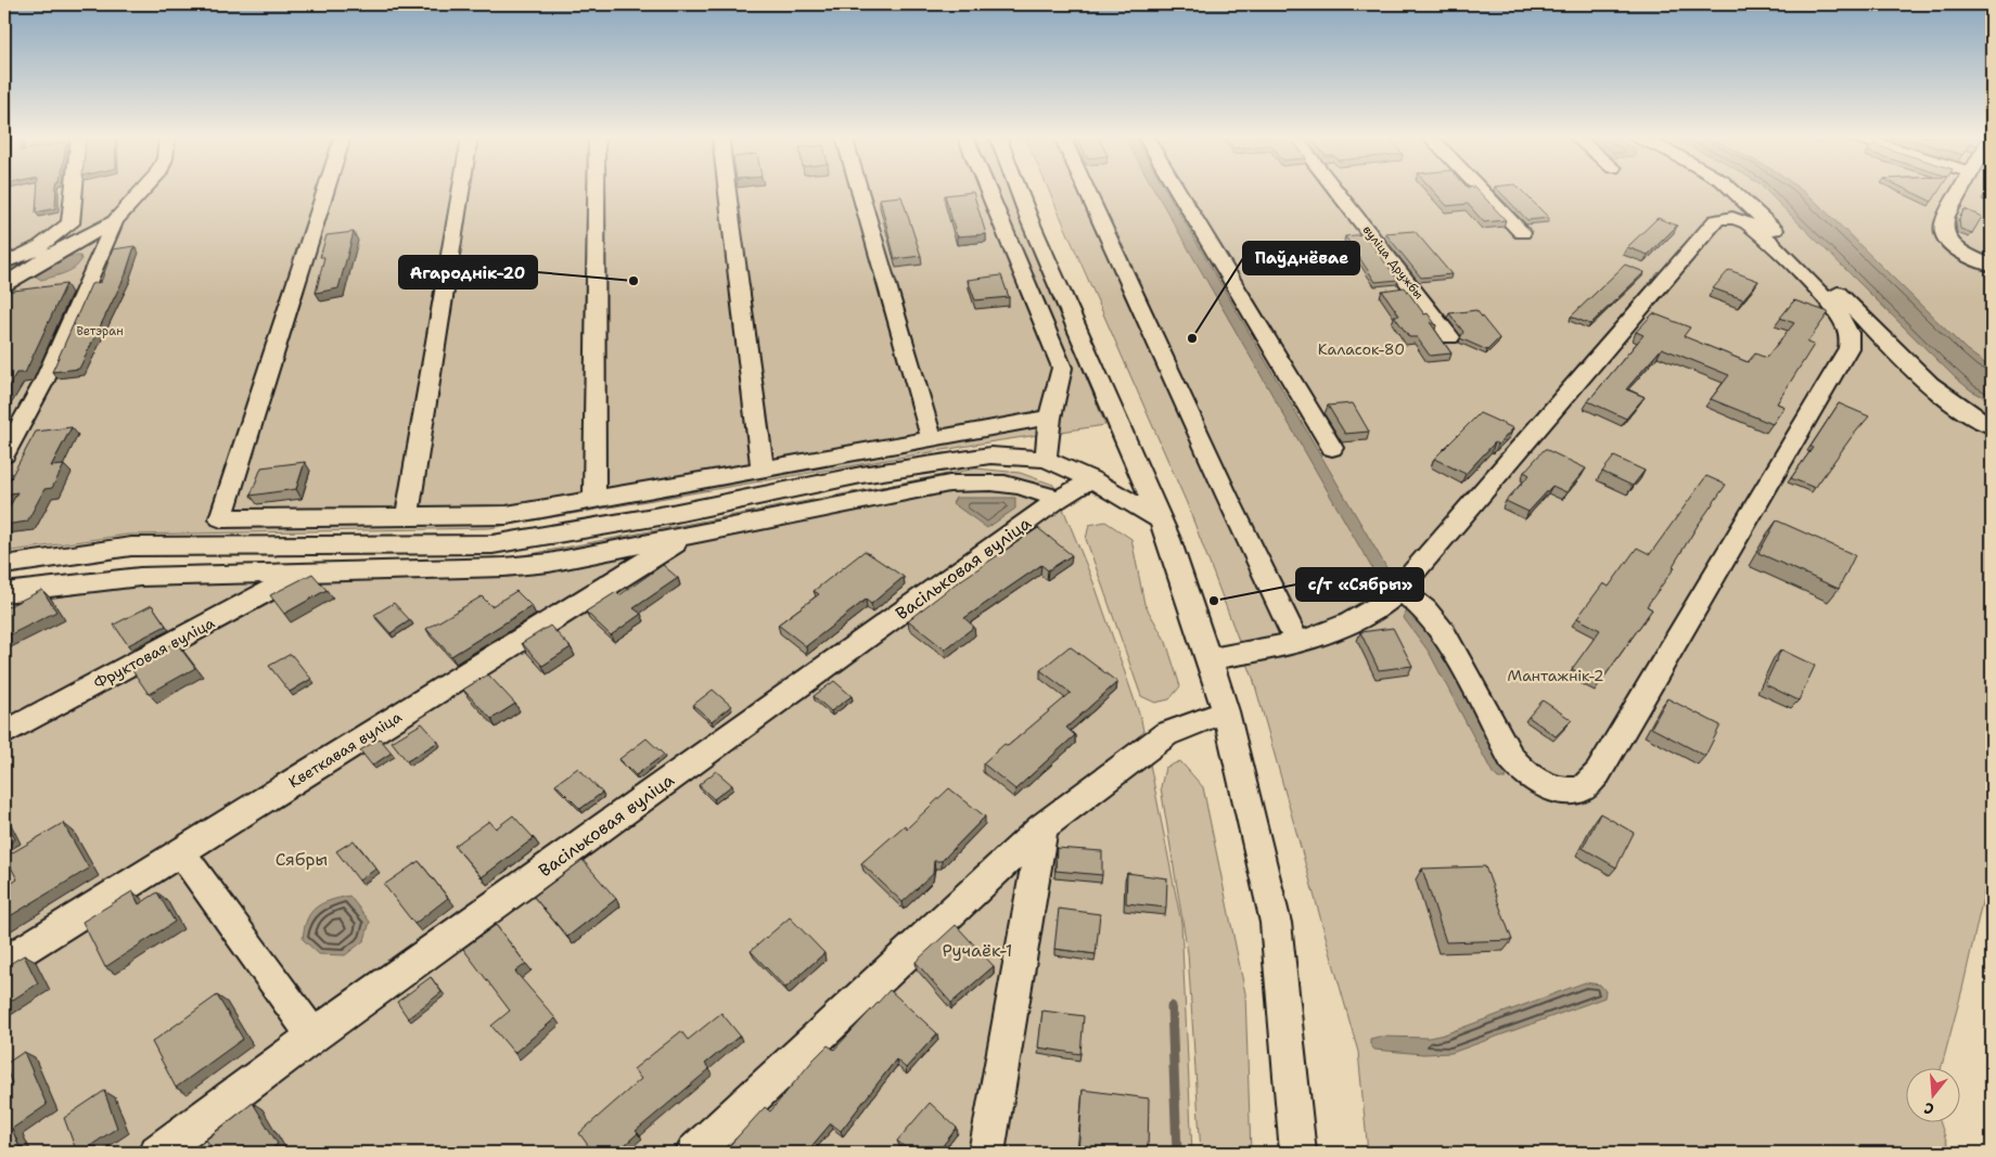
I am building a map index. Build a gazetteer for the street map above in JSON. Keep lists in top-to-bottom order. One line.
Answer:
{"streets":{"street":["вуліца Дружбы","Васільковая вуліца","Фруктовая вуліца","Кветкавая вуліца"]},"parks":["Ветэран","Каласок-80","Мантажнік-2","Сябры","Ручаёк-1"],"places":["Агароднік-20","Паўднёвае","с/т «Сябры»"],"north":"bottom"}
